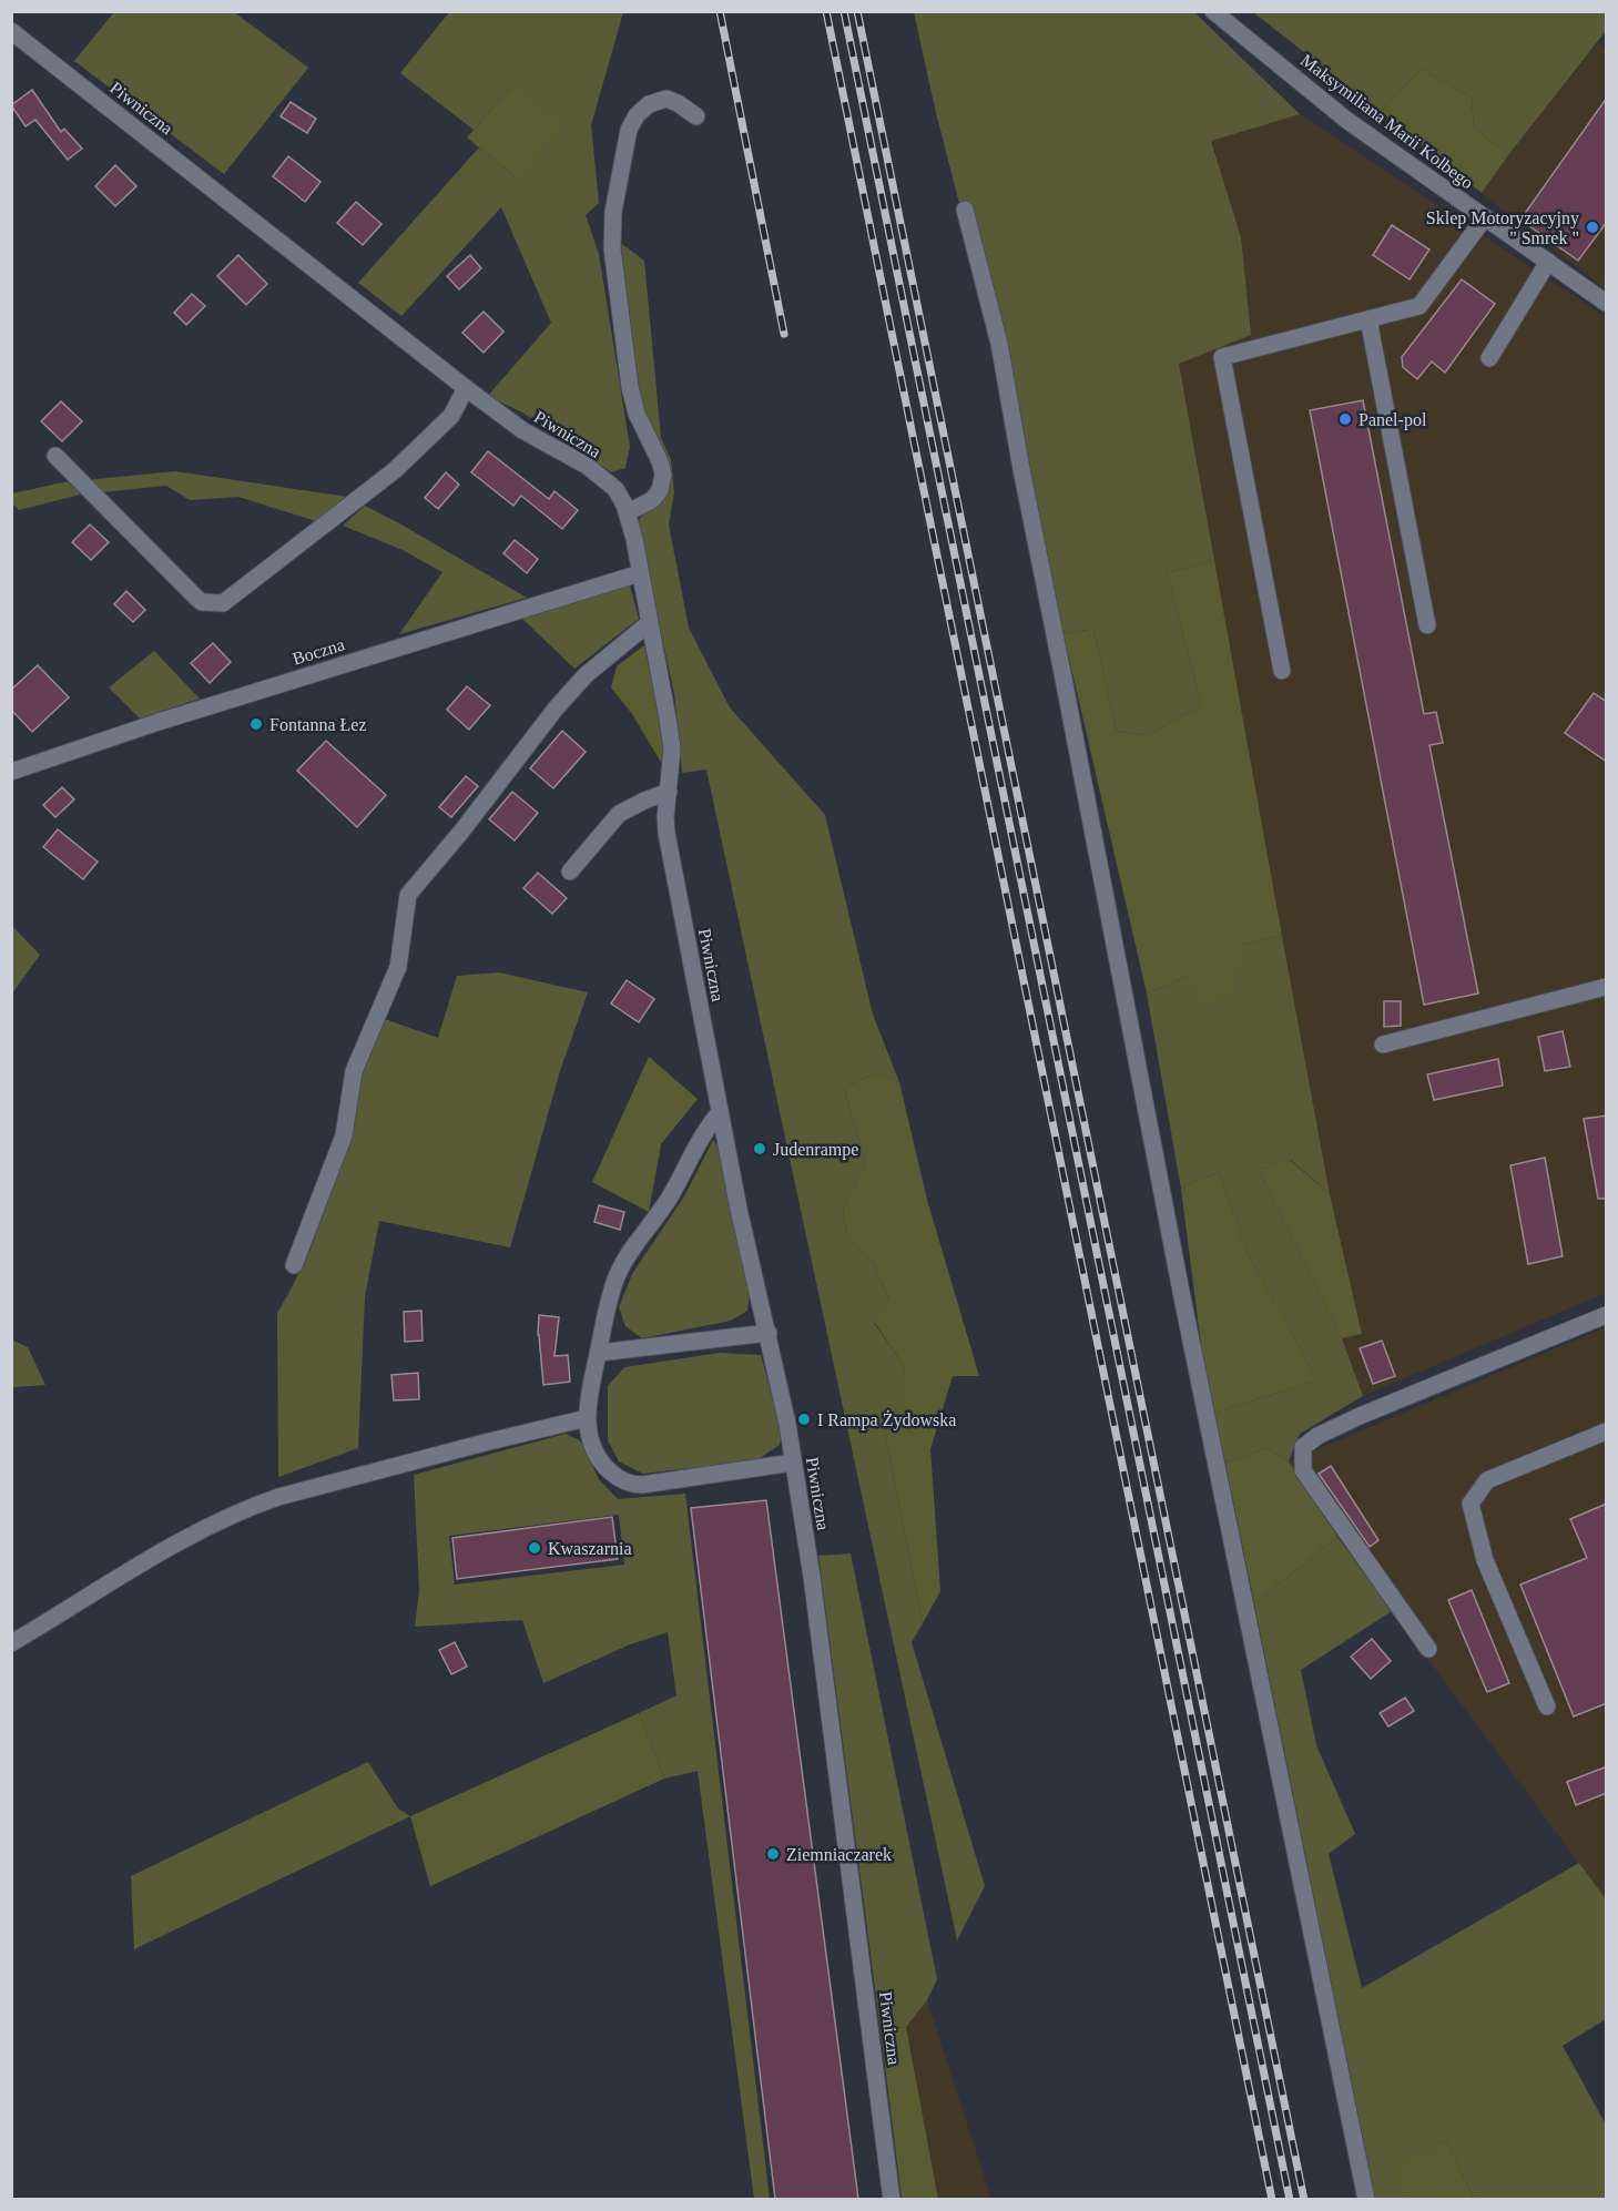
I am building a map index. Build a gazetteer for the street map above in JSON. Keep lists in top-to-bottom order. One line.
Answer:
{"streets":{"street":["Piwniczna","Maksymiliana Marii Kolbego","Boczna"]},"crossings":[["Piwniczna","Boczna"]],"places":["Sklep Motoryzacyjny \" Smrek \"","Panel-pol","Fontanna Łez","Judenrampe","I Rampa Żydowska","Kwaszarnia","Ziemniaczarek"]}
